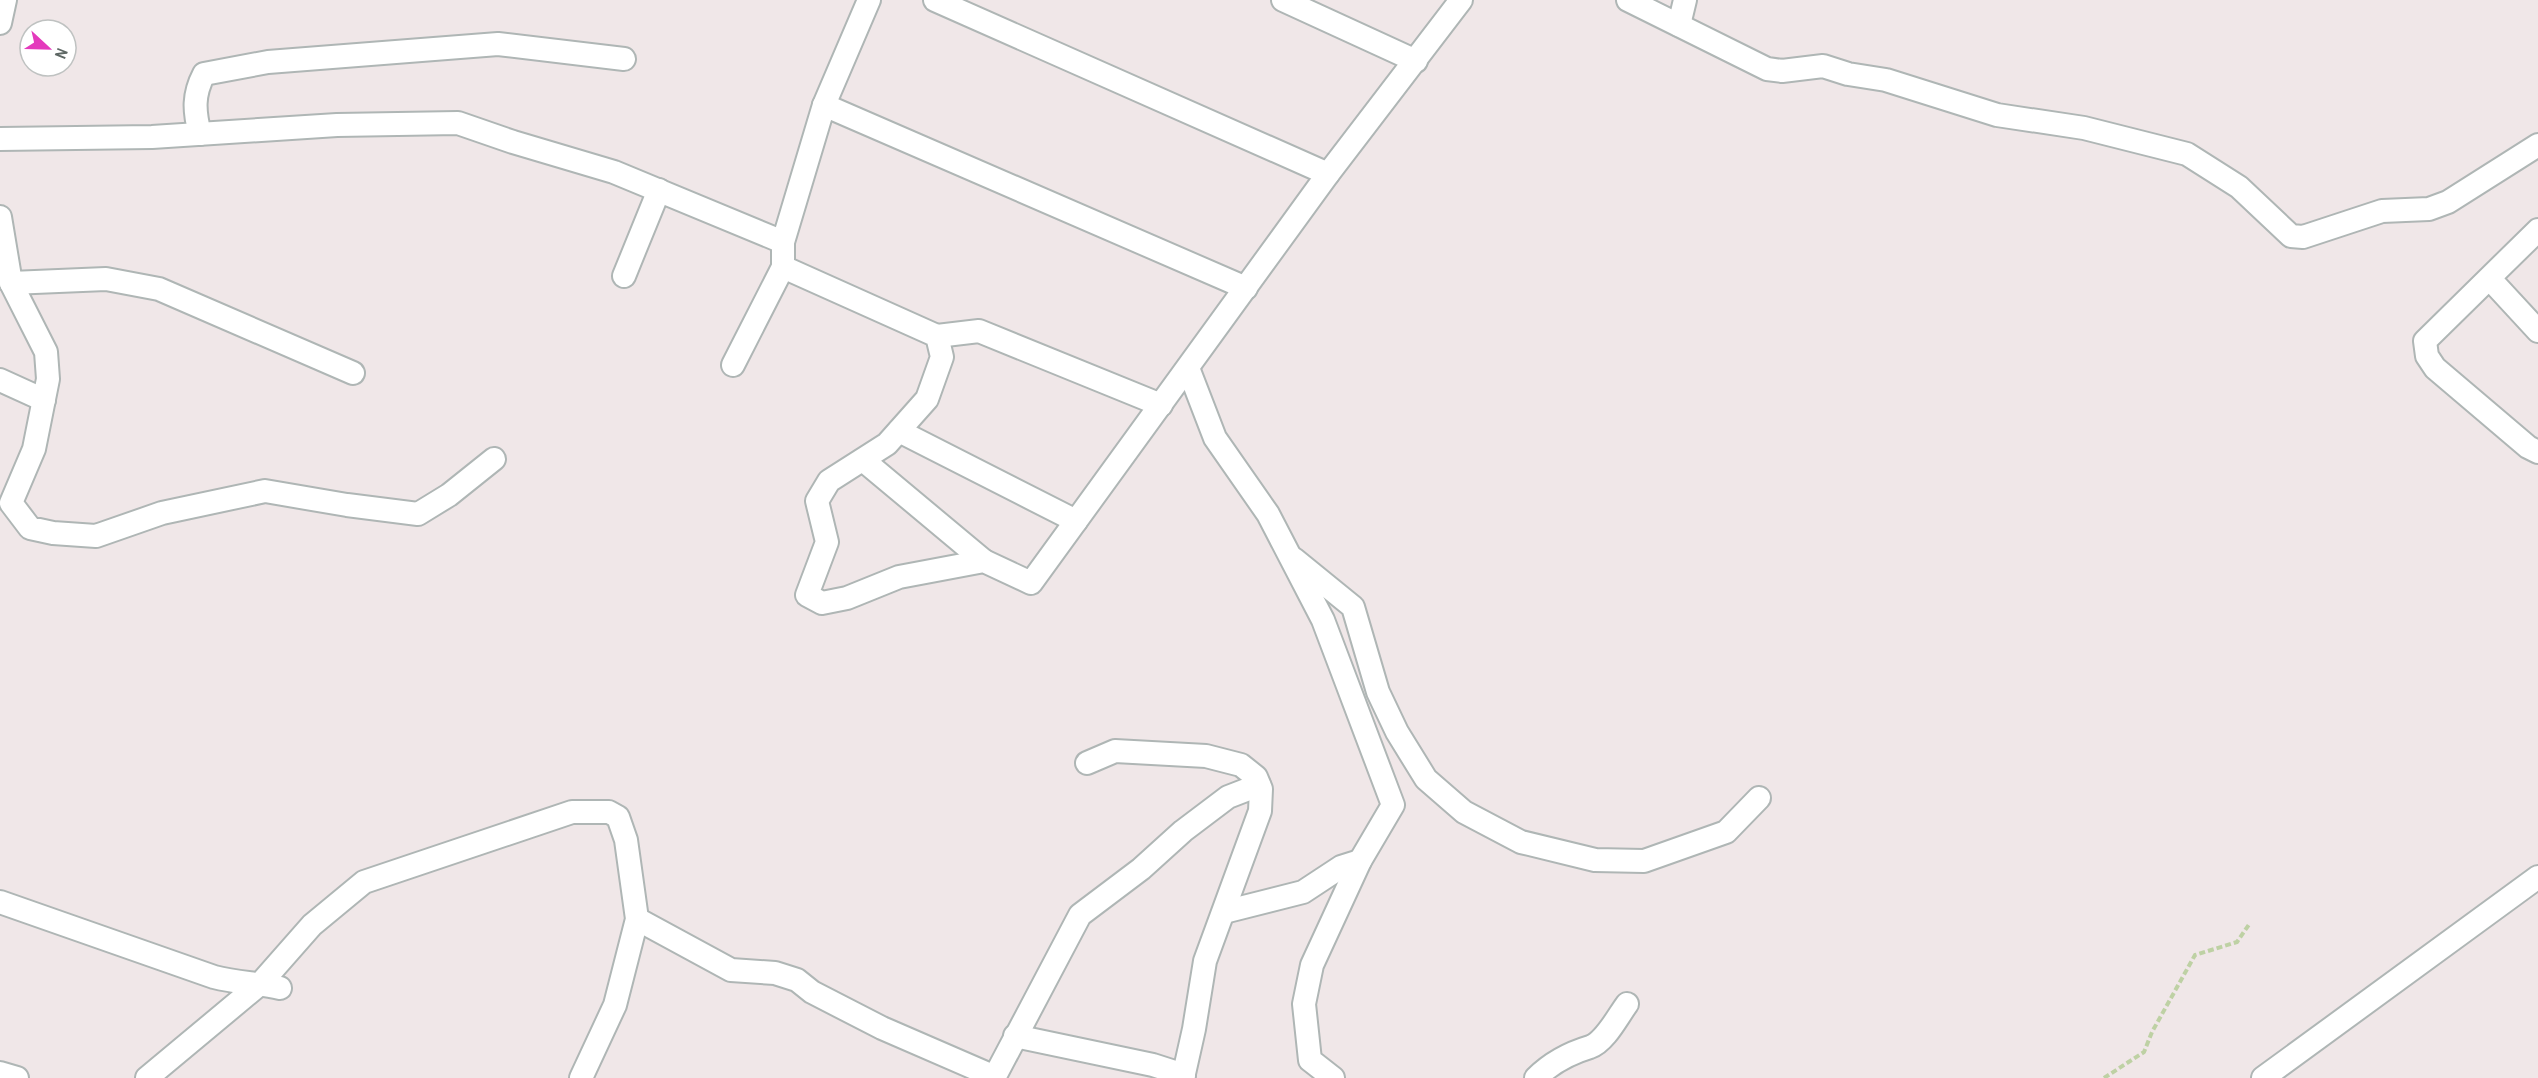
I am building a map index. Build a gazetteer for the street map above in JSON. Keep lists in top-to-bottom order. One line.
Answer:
{"north":"right"}
